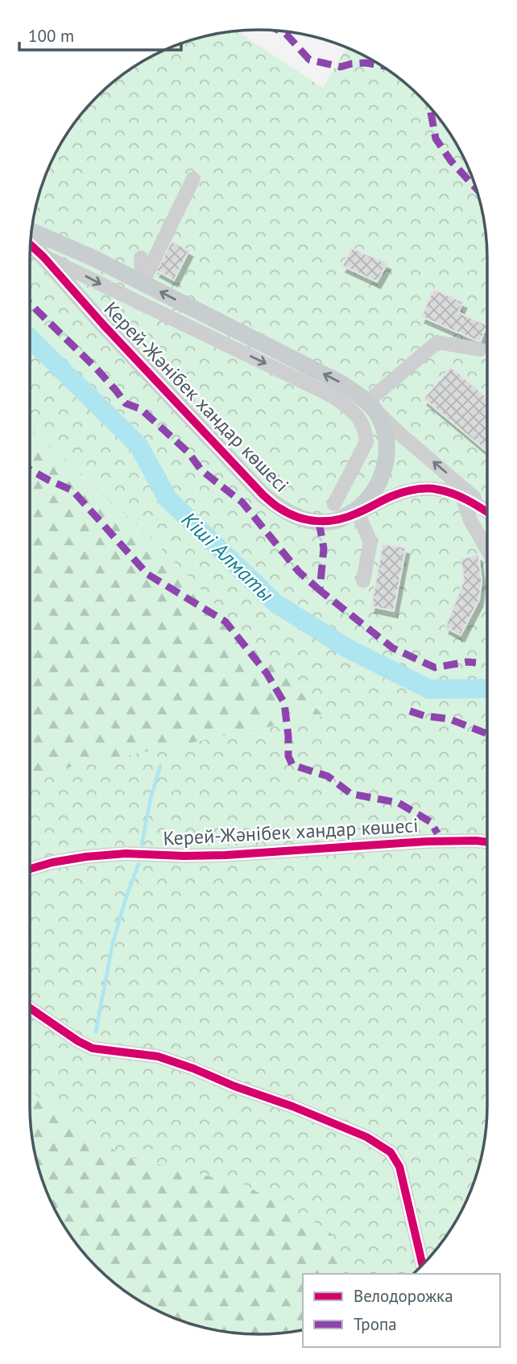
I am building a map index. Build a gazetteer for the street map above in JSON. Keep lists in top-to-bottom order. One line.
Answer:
{"streets":{"main road":["Керей-Жәнібек хандар көшесі"]},"water":["Кіші Алматы"],"legend":["Велодорожка","Тропа"],"scale_bar":"100 m"}
